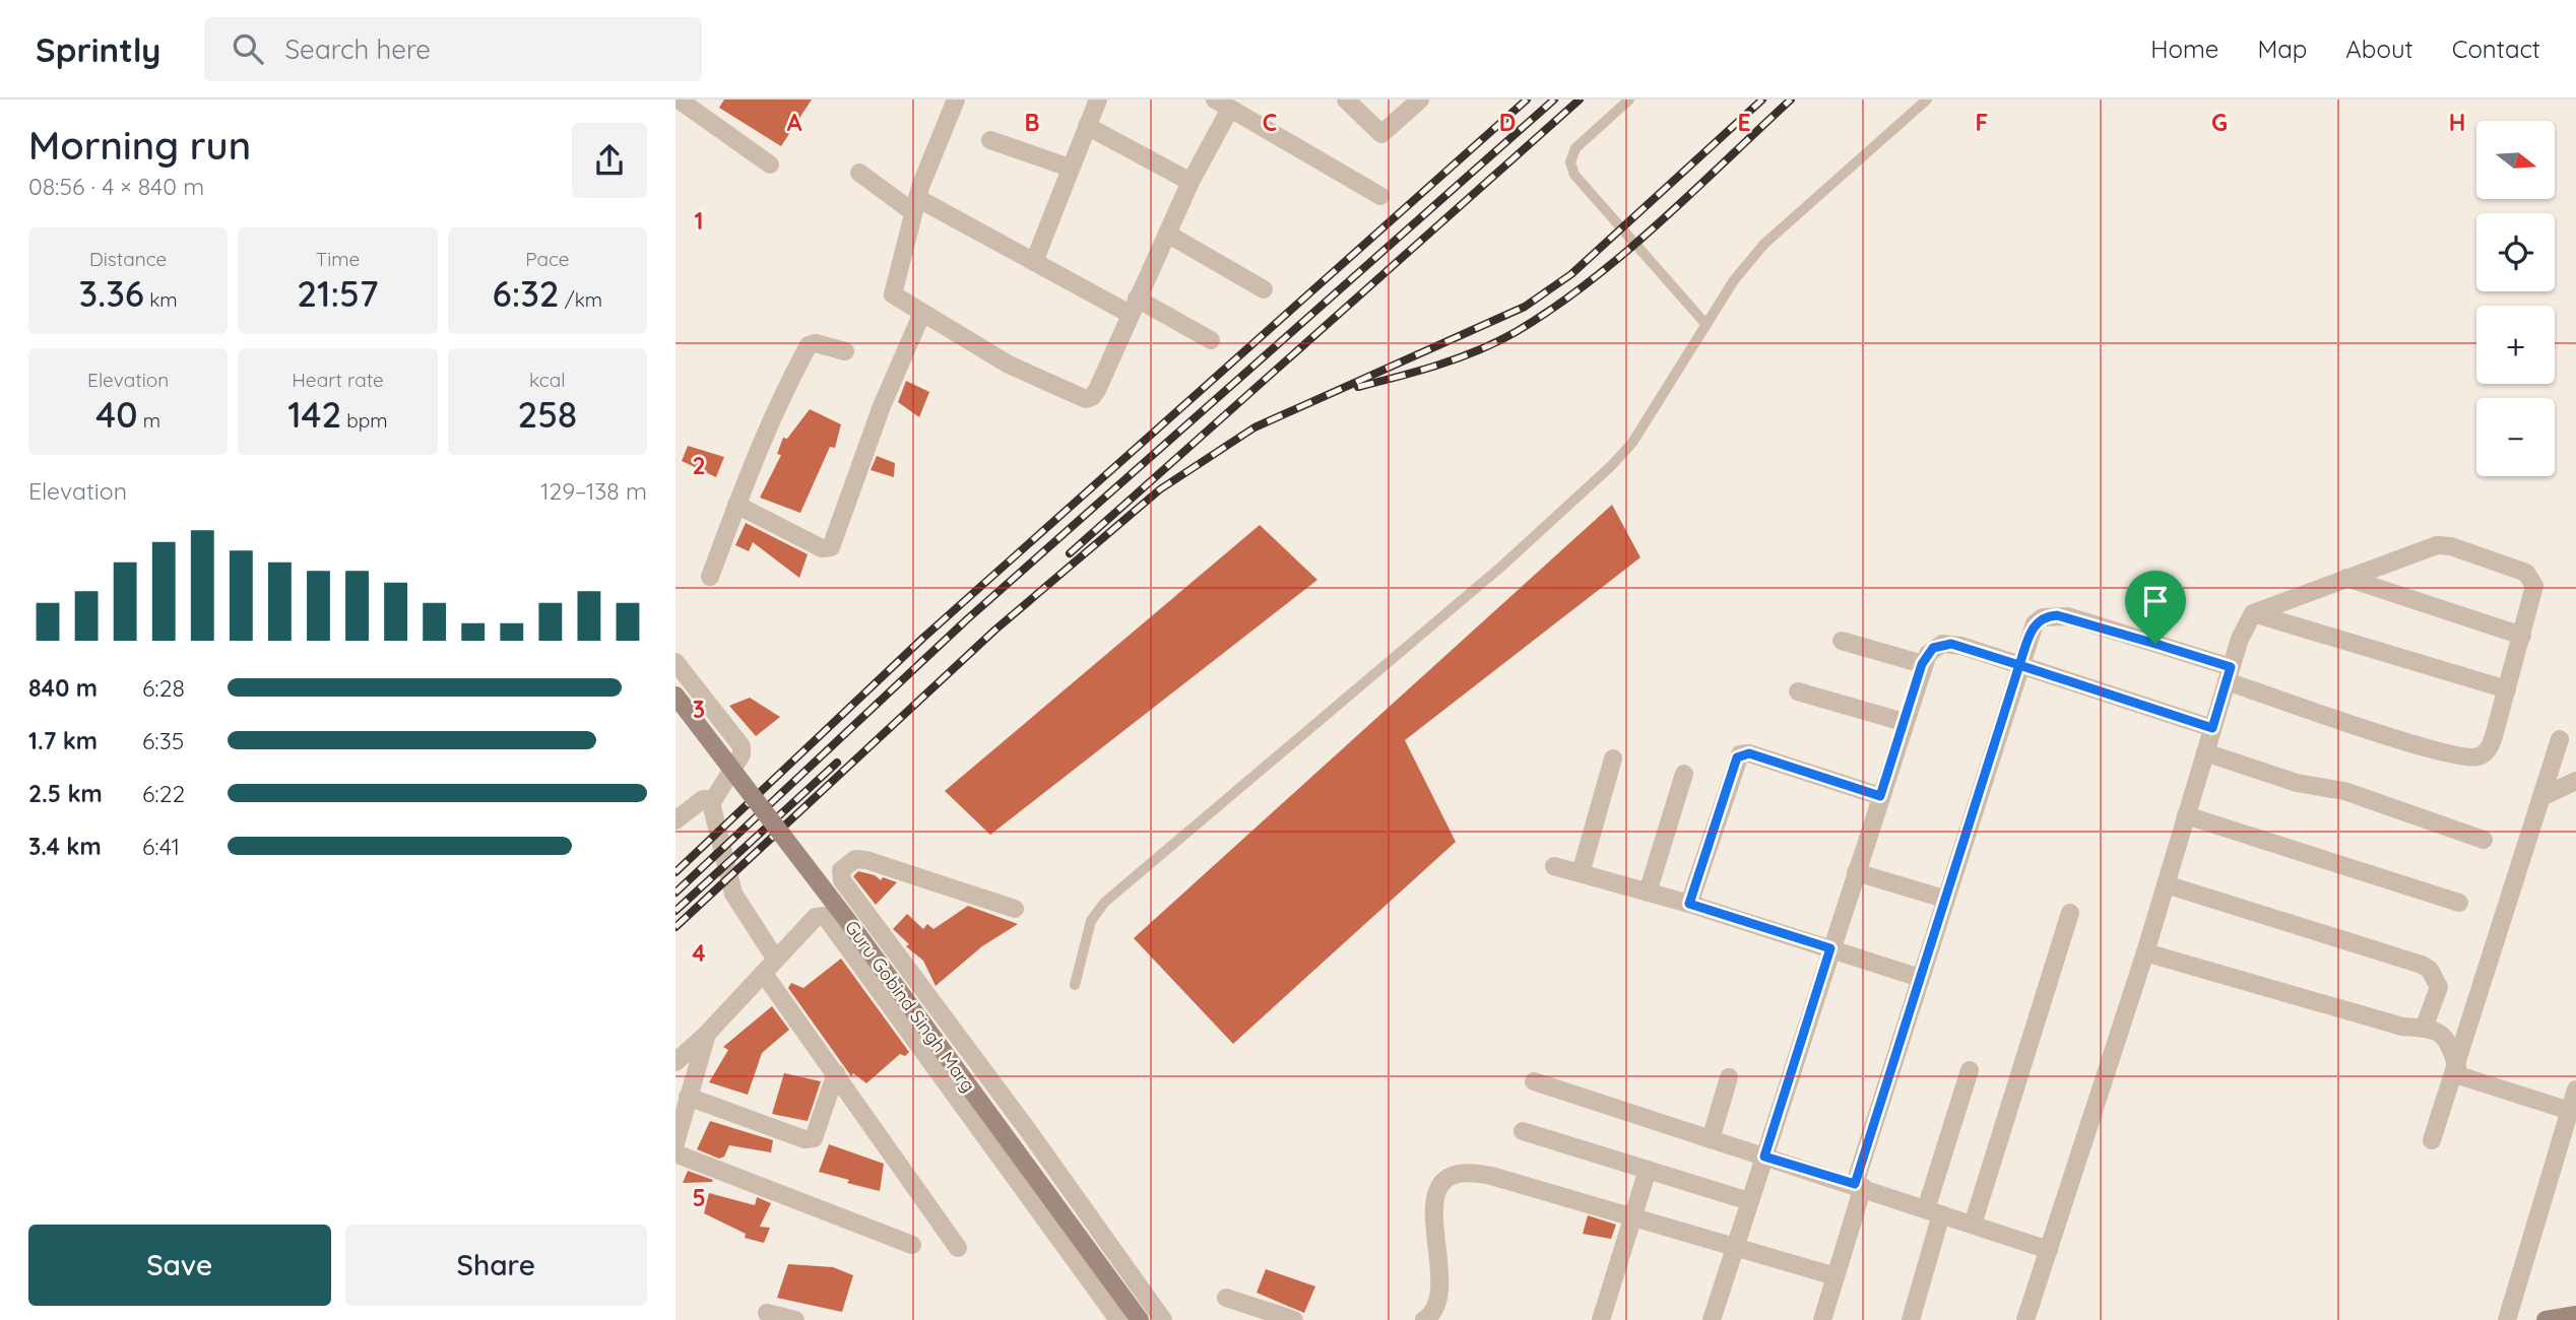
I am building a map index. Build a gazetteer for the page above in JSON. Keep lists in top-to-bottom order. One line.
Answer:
{"streets":{"street":["Guru Gobind Singh Marg"]},"north":"right","page":{"header":"Sprintly","search":"Search here","nav":["Home","Map","About","Contact"],"heading":["Morning run","08:56 · 4 × 840 m"],"map_buttons":["+","−"],"stats":[["Distance","3.36 km"],["Time","21:57"],["Pace","6:32 /km"],["Elevation","40 m"],["Heart rate","142 bpm"],["kcal","258"]],"chart":["Elevation","129–138 m"],"list":[{"name":"840 m","note":"6:28"},{"name":"1.7 km","note":"6:35"},{"name":"2.5 km","note":"6:22"},{"name":"3.4 km","note":"6:41"}],"buttons":["Save","Share"]},"grid":{"columns":["A","B","C","D","E","F","G","H"],"rows":["1","2","3","4","5"]}}
